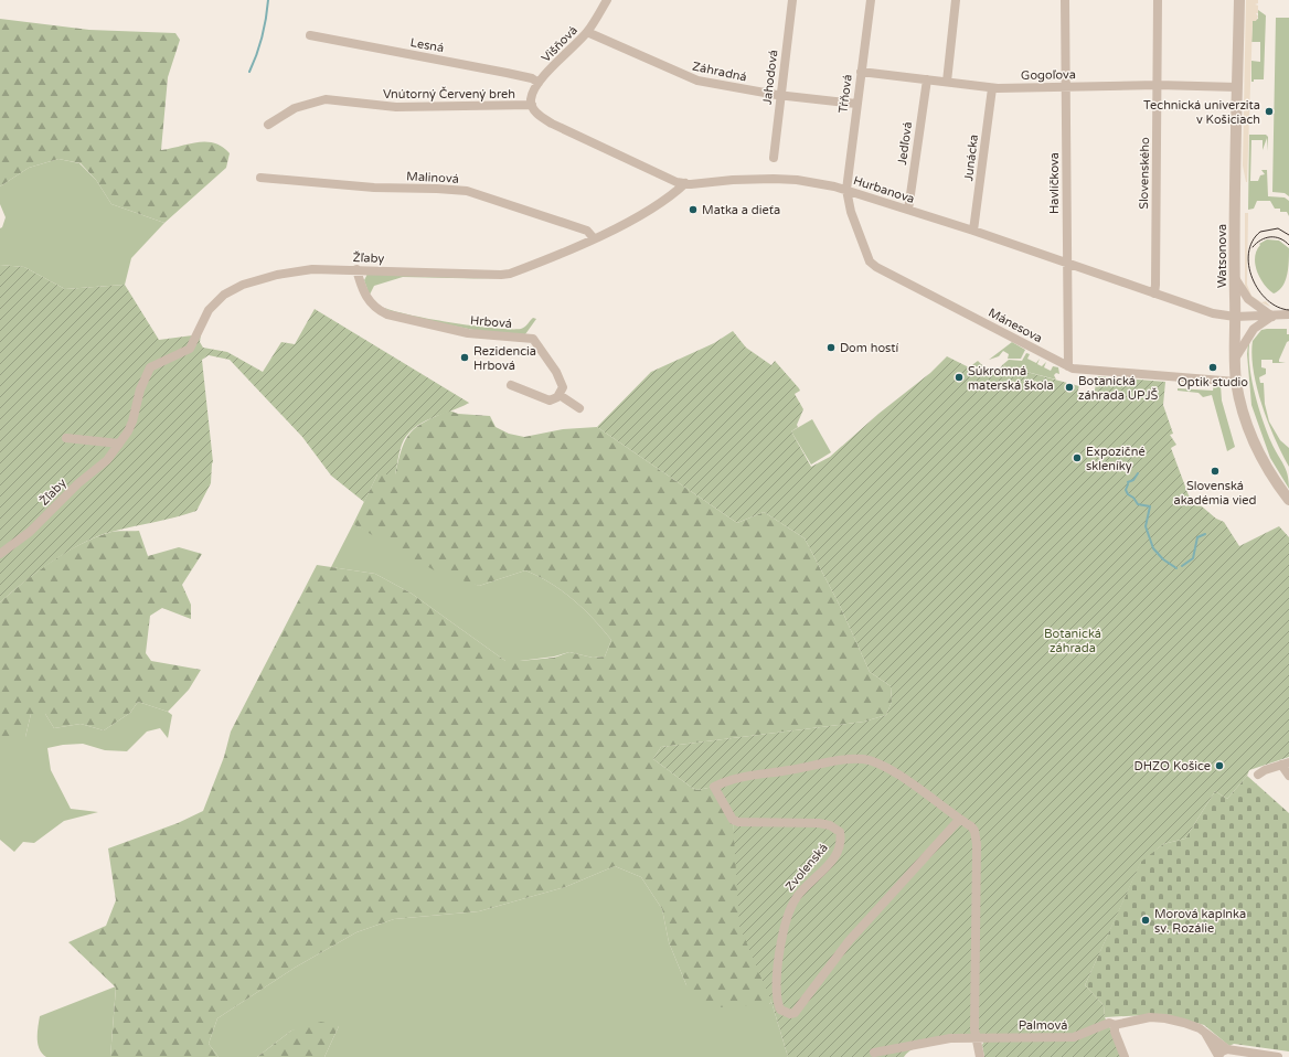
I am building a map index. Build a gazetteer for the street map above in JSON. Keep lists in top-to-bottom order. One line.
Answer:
{"streets":{"street":["Višňová","Lesná","Záhradná","Gogoľova","Jahodová","Vnútorný Červený breh","Tŕňová","Jedľová","Junácka","Slovenského","Malinová","Havlíčkova","Hurbanova","Watsonova","Žľaby","Hrbová","Mánesova","Zvolenská","Palmová"]},"crossings":[["Višňová","Lesná"],["Višňová","Záhradná"],["Višňová","Vnútorný Červený breh"],["Višňová","Hurbanova"],["Záhradná","Jahodová"],["Záhradná","Tŕňová"],["Gogoľova","Tŕňová"],["Gogoľova","Jedľová"],["Gogoľova","Junácka"],["Gogoľova","Slovenského"],["Gogoľova","Havlíčkova"],["Gogoľova","Watsonova"],["Vnútorný Červený breh","Hurbanova"],["Tŕňová","Hurbanova"],["Tŕňová","Mánesova"],["Jedľová","Hurbanova"],["Junácka","Hurbanova"],["Slovenského","Hurbanova"],["Malinová","Žľaby"],["Havlíčkova","Hurbanova"],["Havlíčkova","Mánesova"],["Hurbanova","Watsonova"],["Hurbanova","Žľaby"],["Hurbanova","Mánesova"],["Watsonova","Mánesova"],["Žľaby","Hrbová"],["Zvolenská","Palmová"]],"parks":["Botanická záhrada"],"places":["Technická univerzita v Košiciach","Matka a dieťa","Dom hostí","Rezidencia Hrbová","Optik studio","Súkromná materská škola","Botanická záhrada UPJŠ","Expozičné skleníky","Slovenská akadémia vied","DHZO Košice","Morová kaplnka sv. Rozálie"]}
